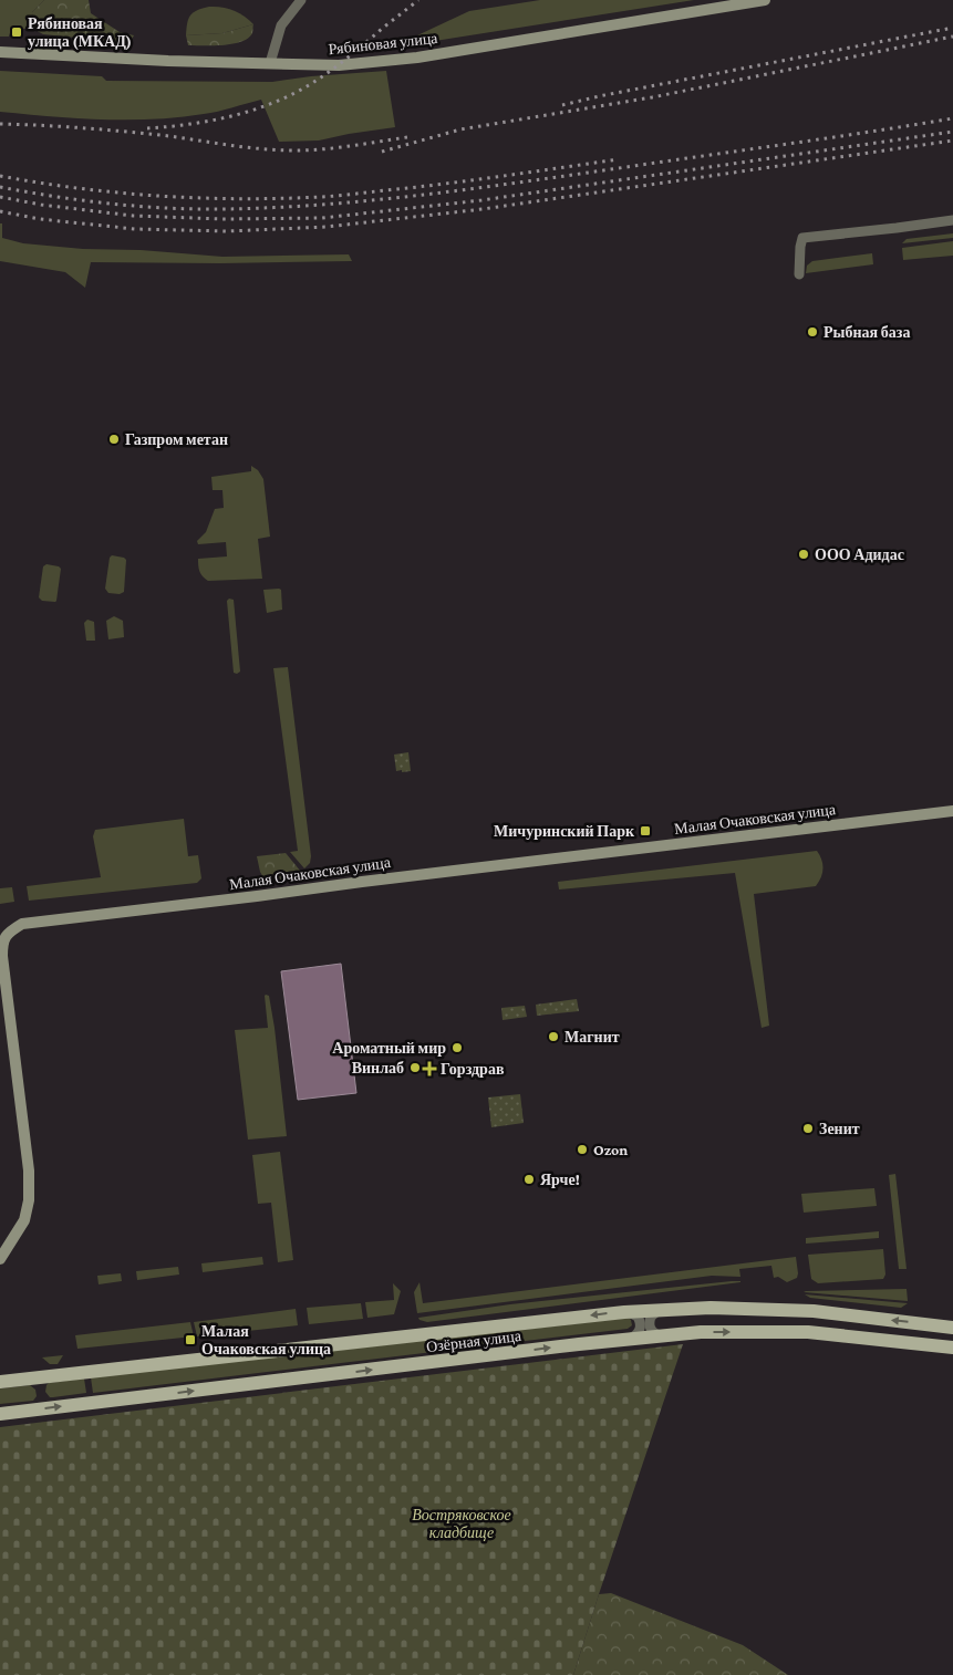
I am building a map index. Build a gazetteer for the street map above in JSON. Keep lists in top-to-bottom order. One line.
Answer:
{"streets":{"main road":["Озёрная улица"],"street":["Рябиновая улица","Малая Очаковская улица"]},"parks":["Востряковское кладбище"],"places":{"transit":["Рябиновая улица (МКАД)","Мичуринский Парк","Малая Очаковская улица"],"other":["Рыбная база","Газпром метан","ООО Адидас","Магнит","Ароматный мир","Винлаб","Зенит","Ozon","Ярче!"],"health":["Горздрав"]}}
